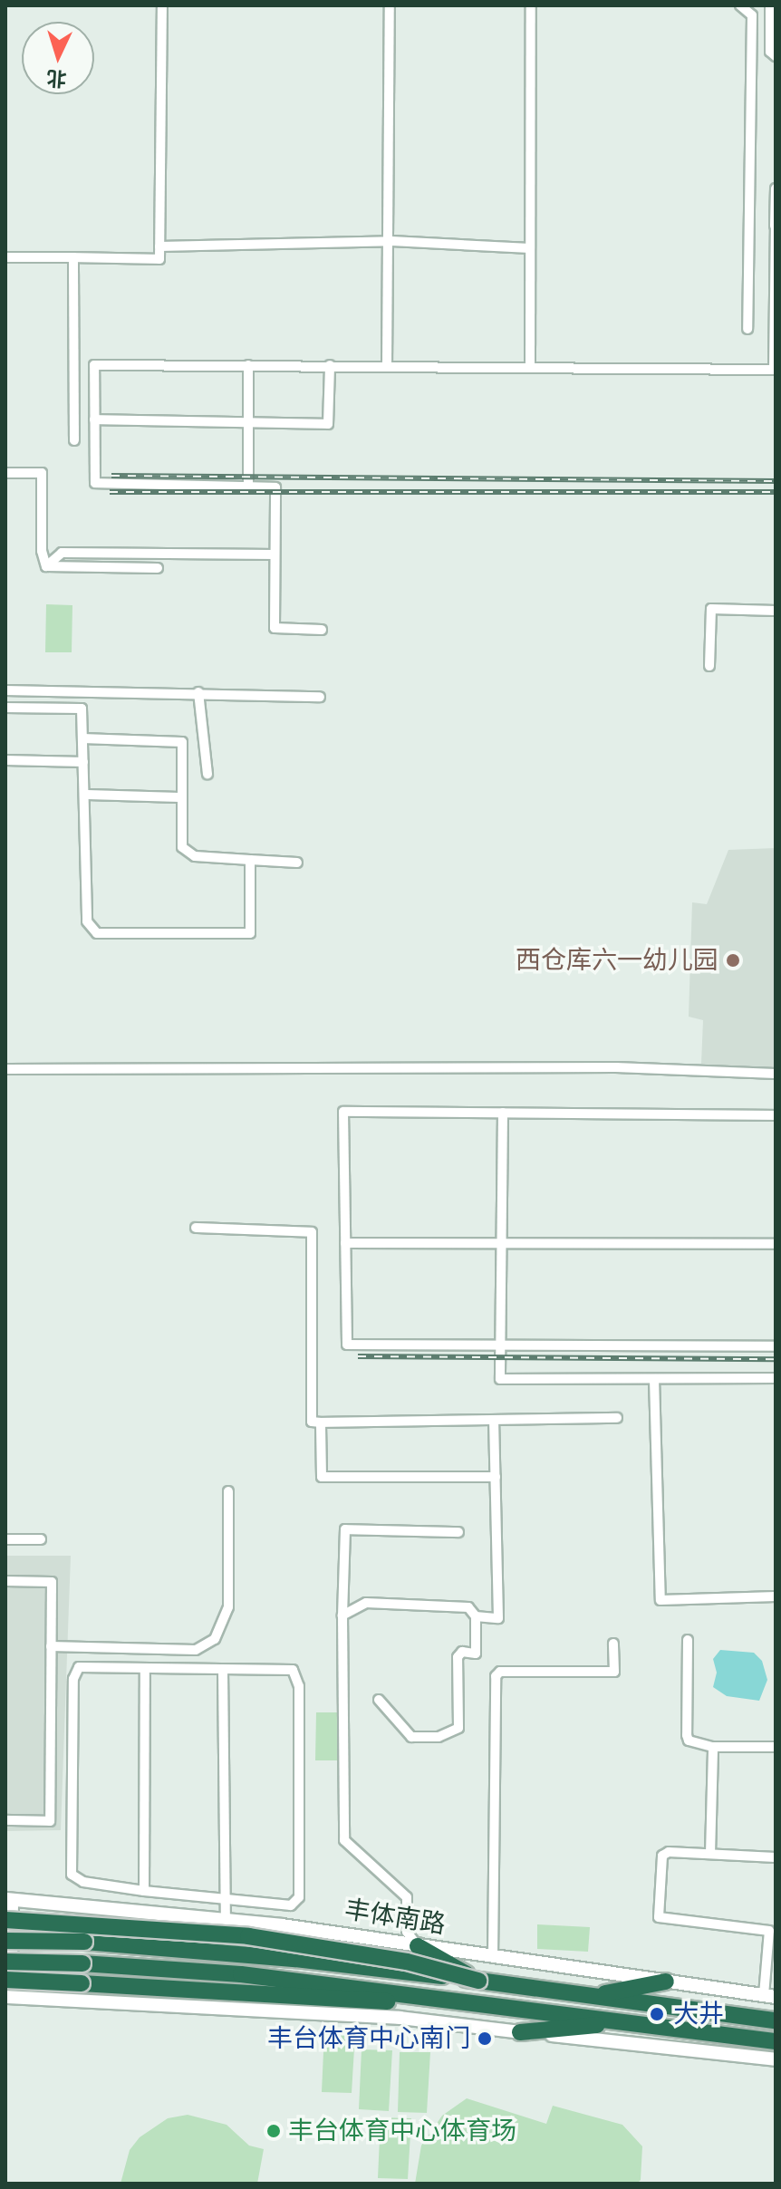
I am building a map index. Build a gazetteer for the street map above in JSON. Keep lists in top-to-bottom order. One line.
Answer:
{"streets":{"highway":["丰体南路"]},"places":["西仓库六一幼儿园","大井","丰台体育中心南门","丰台体育中心体育场"],"north":"bottom"}
